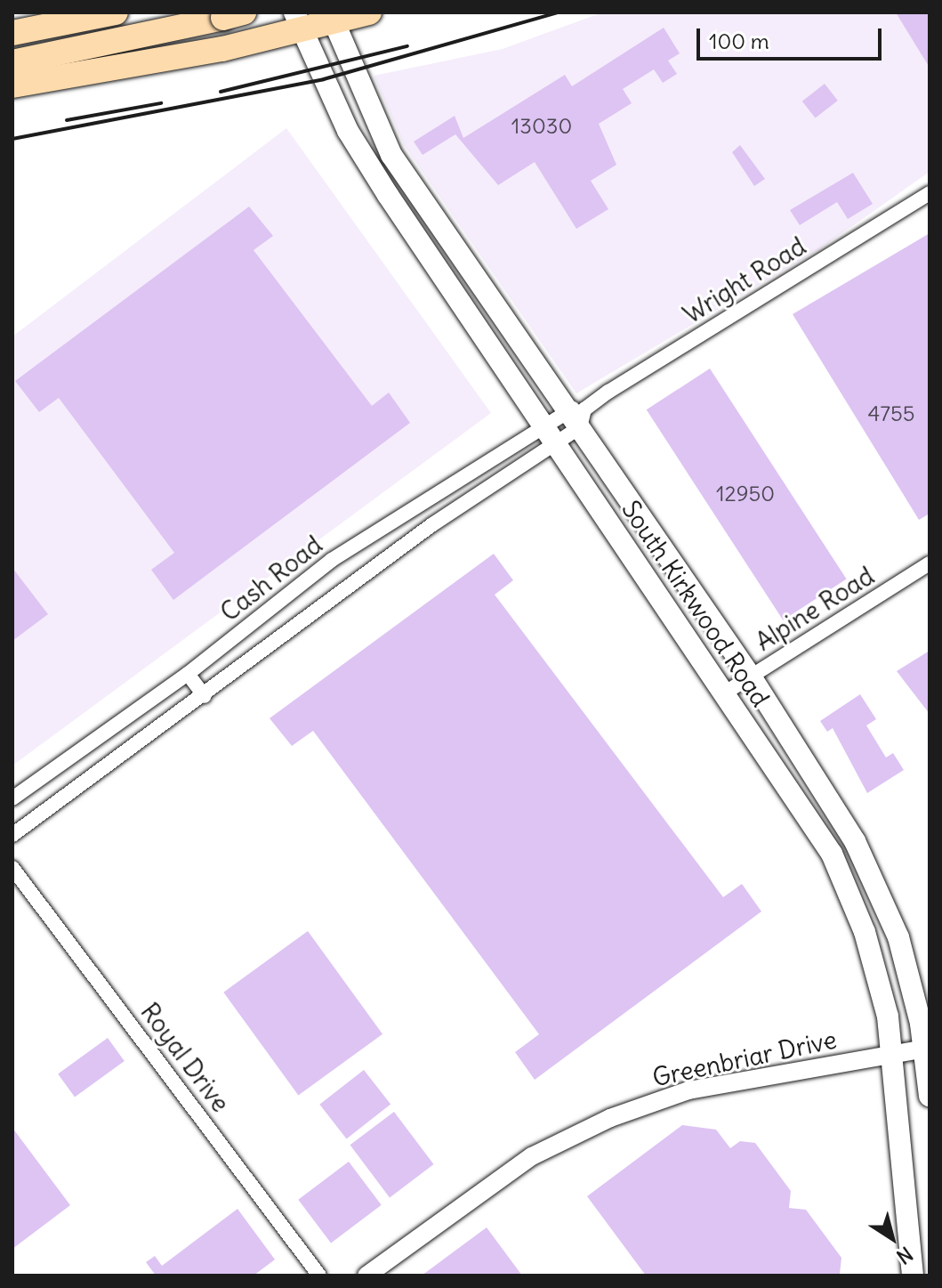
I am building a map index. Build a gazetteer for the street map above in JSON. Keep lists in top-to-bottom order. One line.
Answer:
{"streets":{"main road":["South Kirkwood Road"],"street":["Wright Road","Cash Road","Alpine Road","Royal Drive","Greenbriar Drive"]},"crossings":[["Wright Road","Cash Road"],["Wright Road","South Kirkwood Road"],["Cash Road","South Kirkwood Road"],["South Kirkwood Road","Alpine Road"],["South Kirkwood Road","Greenbriar Drive"]],"house_numbers":["13030","4755","12950"],"scale_bar":"100 m","north":"bottom right"}
